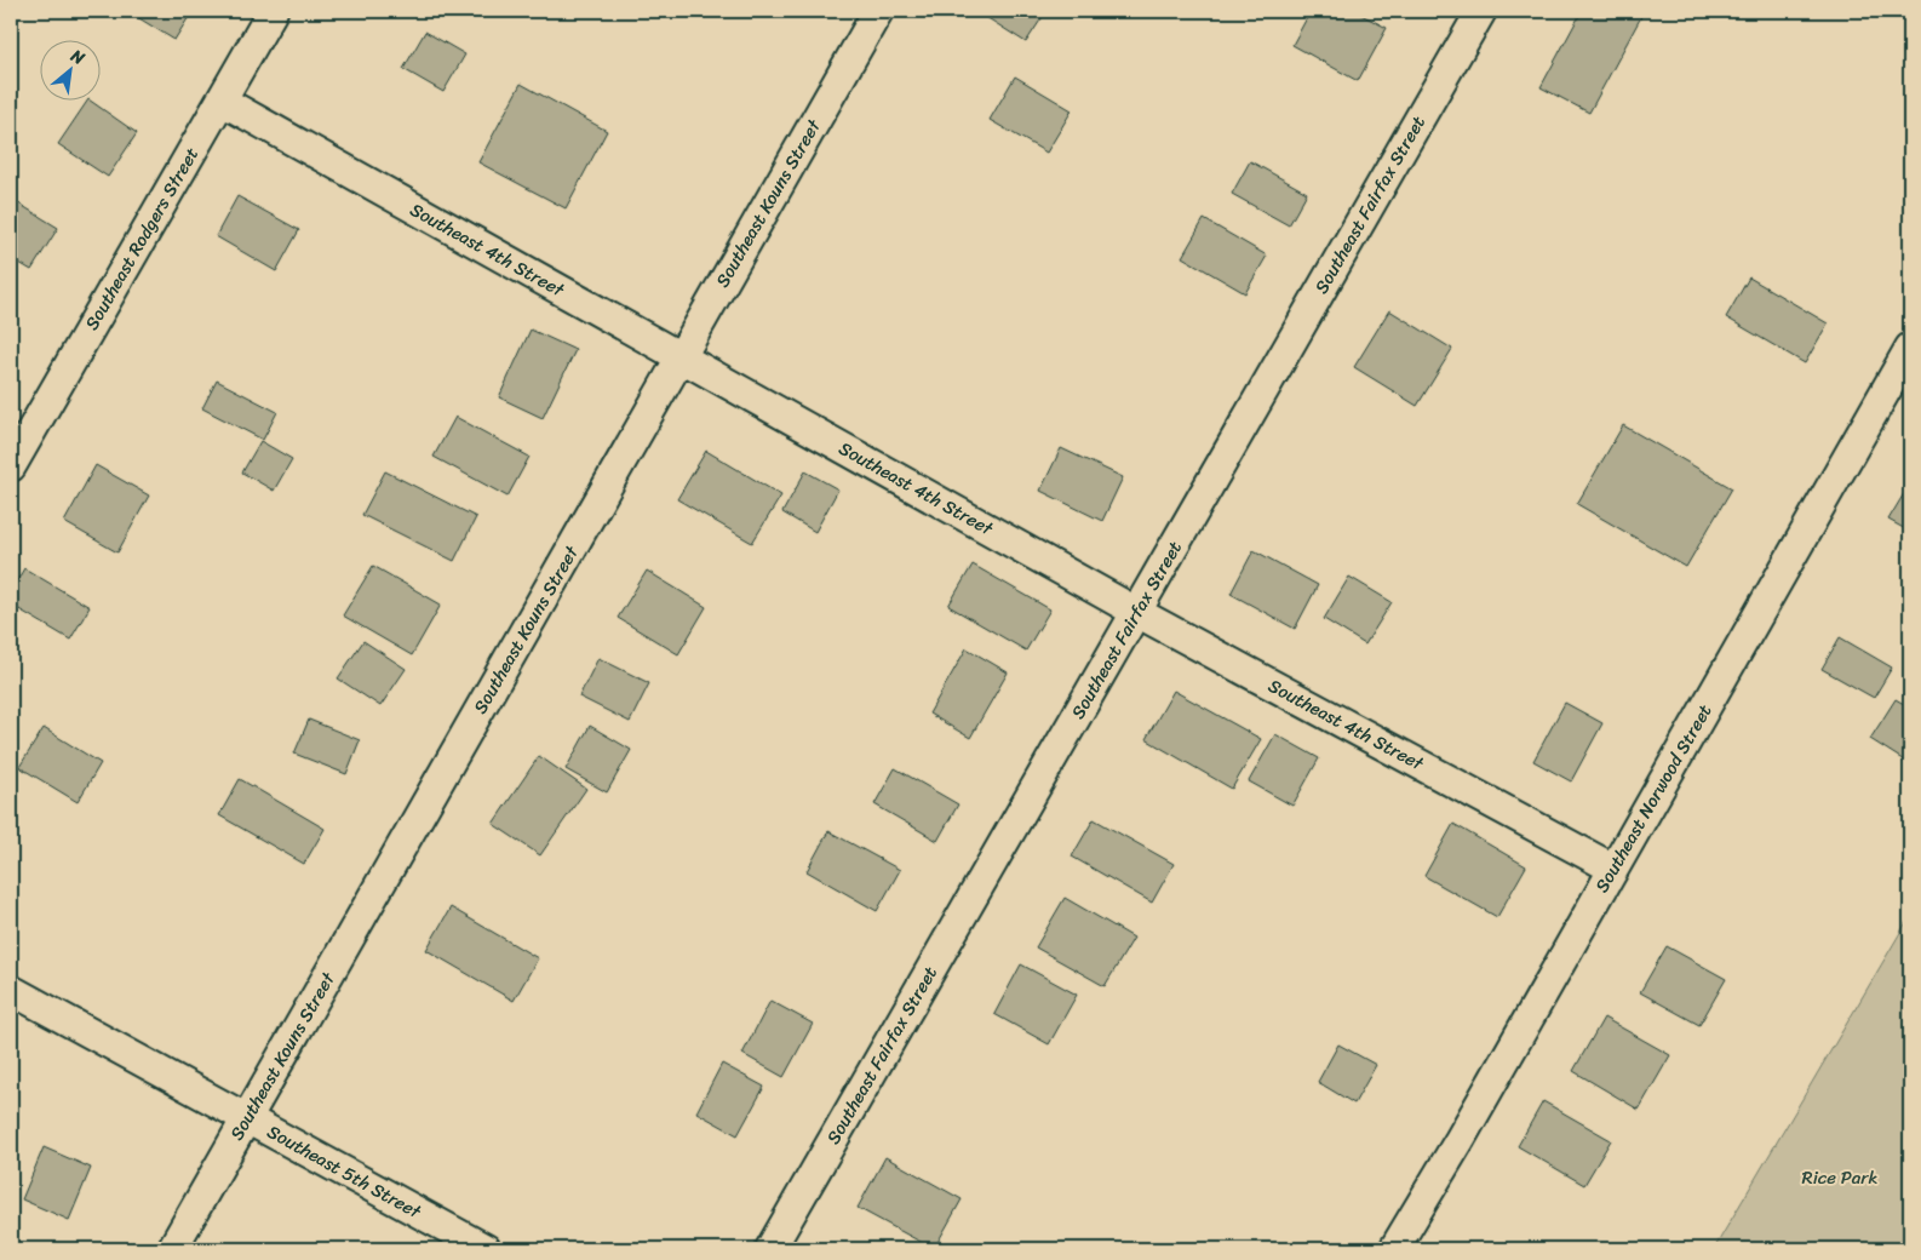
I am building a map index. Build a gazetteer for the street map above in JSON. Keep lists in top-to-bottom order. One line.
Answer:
{"streets":{"street":["Southeast Kouns Street","Southeast Fairfax Street","Southeast Rodgers Street","Southeast 4th Street","Southeast Norwood Street","Southeast 5th Street"]},"crossings":[["Southeast Kouns Street","Southeast 4th Street"],["Southeast Kouns Street","Southeast 5th Street"],["Southeast Fairfax Street","Southeast 4th Street"],["Southeast Rodgers Street","Southeast 4th Street"],["Southeast 4th Street","Southeast Norwood Street"]],"parks":["Rice Park"],"north":"top right"}
